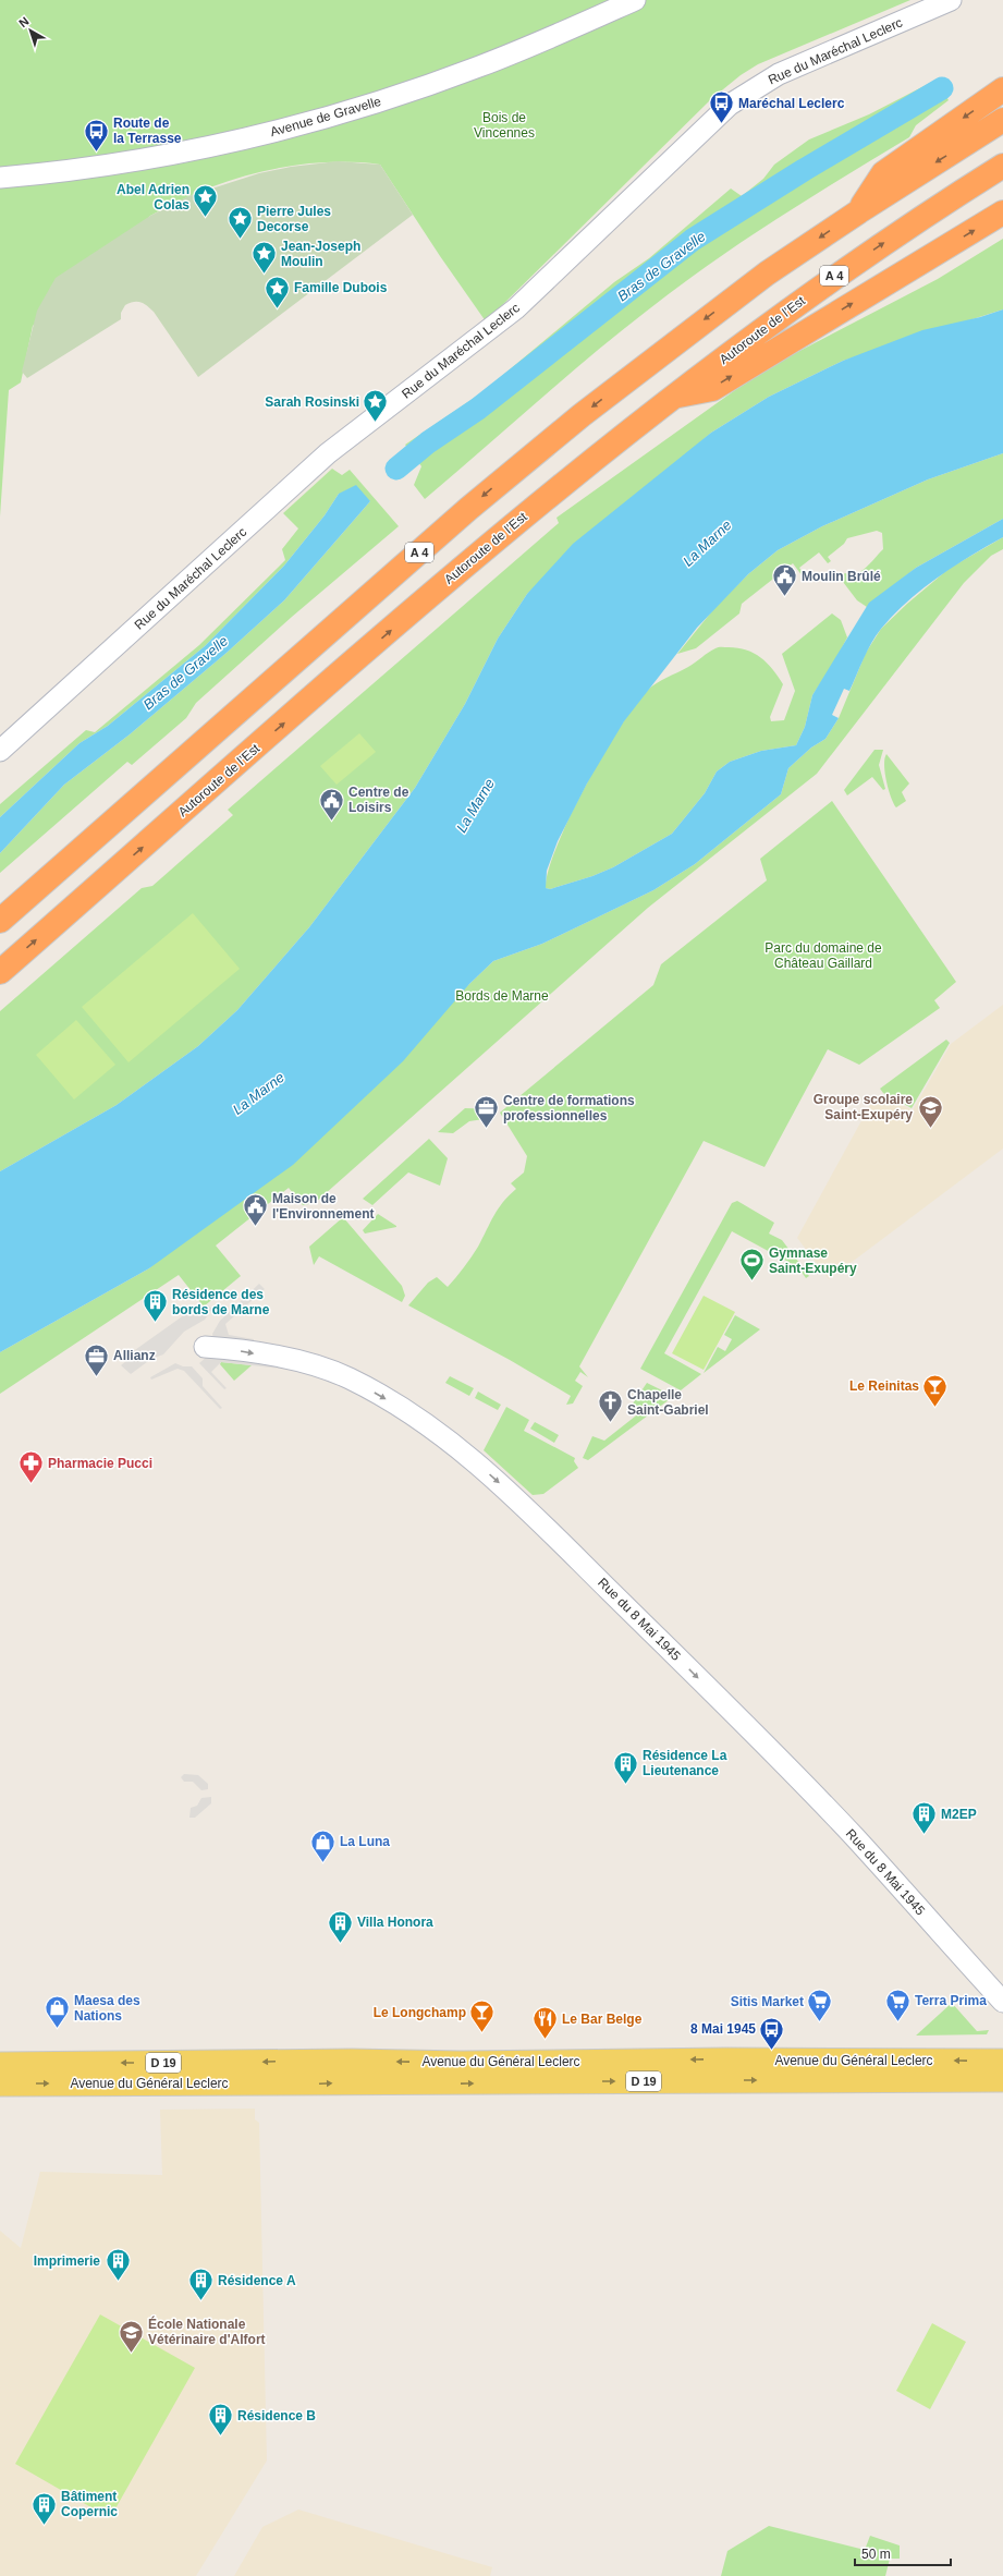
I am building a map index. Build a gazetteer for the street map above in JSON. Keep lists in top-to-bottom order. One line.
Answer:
{"streets":{"highway":["A 4","Autoroute de l’Est"],"main road":["Avenue du Général Leclerc","D 19"],"street":["Rue du Maréchal Leclerc","Avenue de Gravelle","Rue du 8 Mai 1945"]},"one_way":["Rue du 8 Mai 1945"],"water":["Bras de Gravelle","La Marne"],"parks":["Bois de Vincennes","Parc du domaine de Château Gaillard","Bords de Marne"],"places":{"bus stop":["Maréchal Leclerc","Route de la Terrasse","8 Mai 1945"],"place":["Abel Adrien Colas","Pierre Jules Decorse","Jean-Joseph Moulin","Famille Dubois","Sarah Rosinski"],"public building":["Moulin Brûlé","Centre de Loisirs","Maison de l'Environnement"],"school or university":["Groupe scolaire Saint-Exupéry","École Nationale Vétérinaire d'Alfort"],"office":["Centre de formations professionnelles","Allianz"],"sports":["Gymnase Saint-Exupéry"],"building":["Résidence des bords de Marne","Résidence La Lieutenance","M2EP","Villa Honora","Imprimerie","Résidence A","Résidence B","Bâtiment Copernic"],"bar":["Le Reinitas","Le Longchamp"],"church":["Chapelle Saint-Gabriel"],"pharmacy":["Pharmacie Pucci"],"shop":["La Luna","Maesa des Nations"],"supermarket":["Terra Prima","Sitis Market"],"restaurant":["Le Bar Belge"]},"scale_bar":"50 m","north":"top left"}
